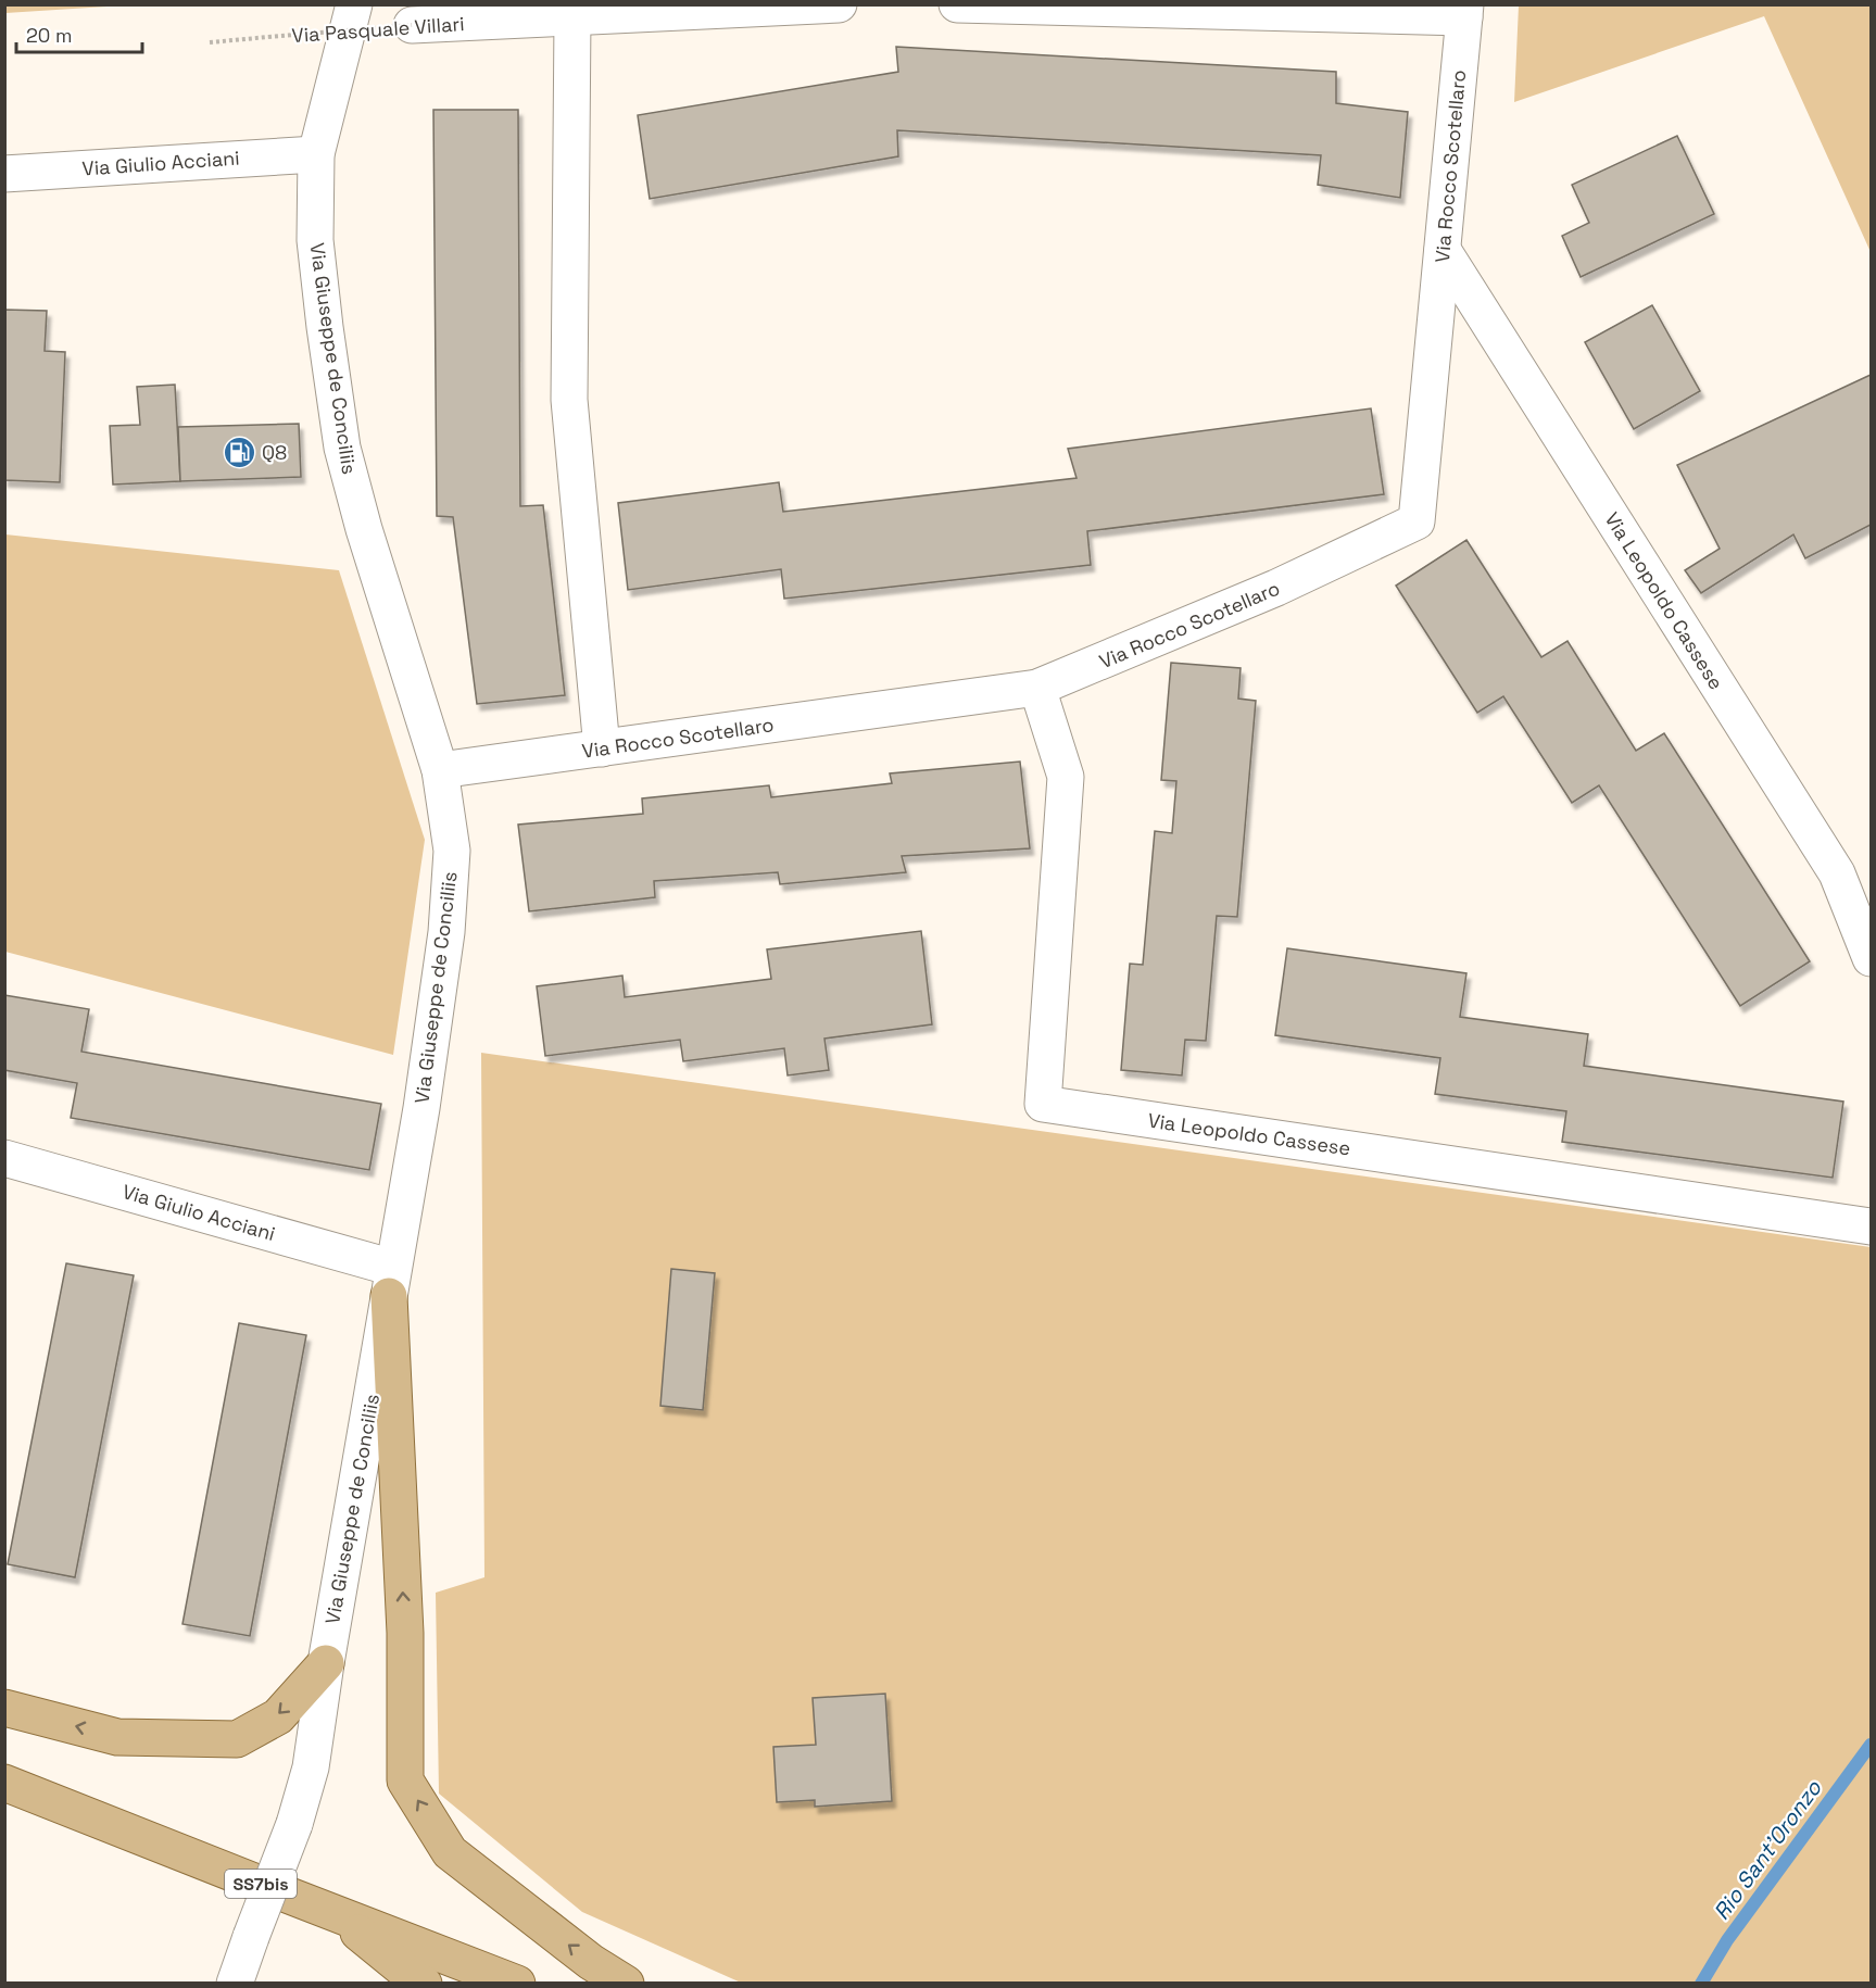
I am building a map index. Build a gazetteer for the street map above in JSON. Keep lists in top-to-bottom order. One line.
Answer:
{"streets":{"main road":["SS7bis"],"street":["Via Pasquale Villari","Via Giulio Acciani","Via Rocco Scotellaro","Via Giuseppe de Conciliis","Via Leopoldo Cassese"]},"crossings":[["Via Giulio Acciani","Via Giuseppe de Conciliis"],["Via Rocco Scotellaro","Via Giuseppe de Conciliis"],["Via Rocco Scotellaro","Via Leopoldo Cassese"]],"water":["Rio Sant'Oronzo"],"places":{"fuel station":["Q8"]},"scale_bar":"20 m"}
